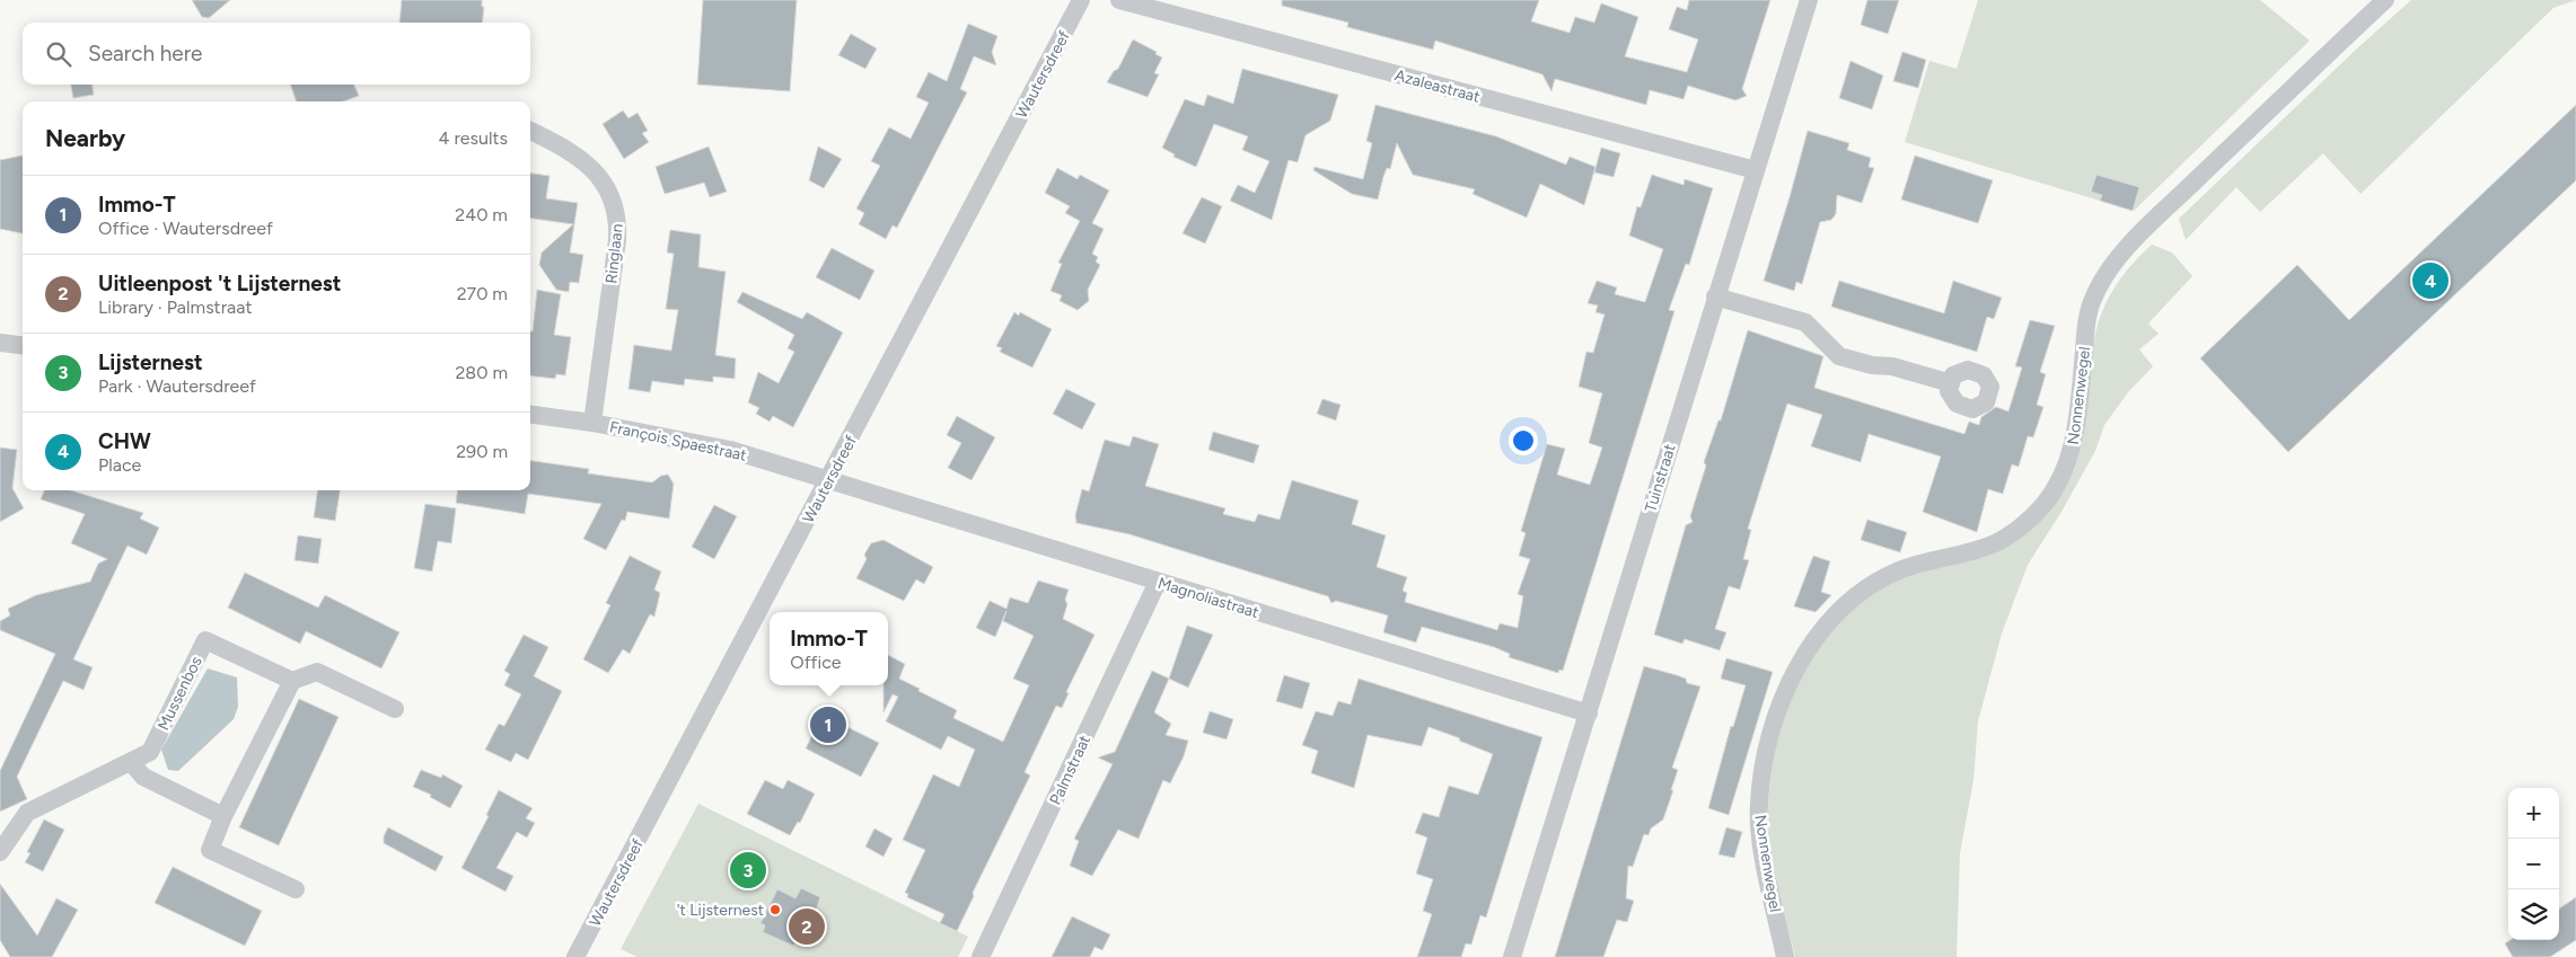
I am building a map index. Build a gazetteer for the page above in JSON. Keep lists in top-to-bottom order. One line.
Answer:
{"streets":{"street":["Wautersdreef","Azaleastraat","Ringlaan","Nonnenwegel","François Spaestraat","Tuinstraat","Magnoliastraat","Mussenbos","Palmstraat"]},"crossings":[["Wautersdreef","François Spaestraat"],["Wautersdreef","Magnoliastraat"],["Azaleastraat","Tuinstraat"],["Ringlaan","François Spaestraat"],["François Spaestraat","Magnoliastraat"],["Tuinstraat","Magnoliastraat"],["Magnoliastraat","Palmstraat"]],"places":["'t Lijsternest"],"page":{"search":"Search here","heading":["Nearby","4 results"],"list":[{"mark":"1","name":"Immo-T","note":"Office · Wautersdreef","value":"240 m"},{"mark":"2","name":"Uitleenpost 't Lijsternest","note":"Library · Palmstraat","value":"270 m"},{"mark":"3","name":"Lijsternest","note":"Park · Wautersdreef","value":"280 m"},{"mark":"4","name":"CHW","note":"Place","value":"290 m"}],"pins":["4","1","3","2"],"popup":["Immo-T","Office"],"map_buttons":["+","−"]}}
